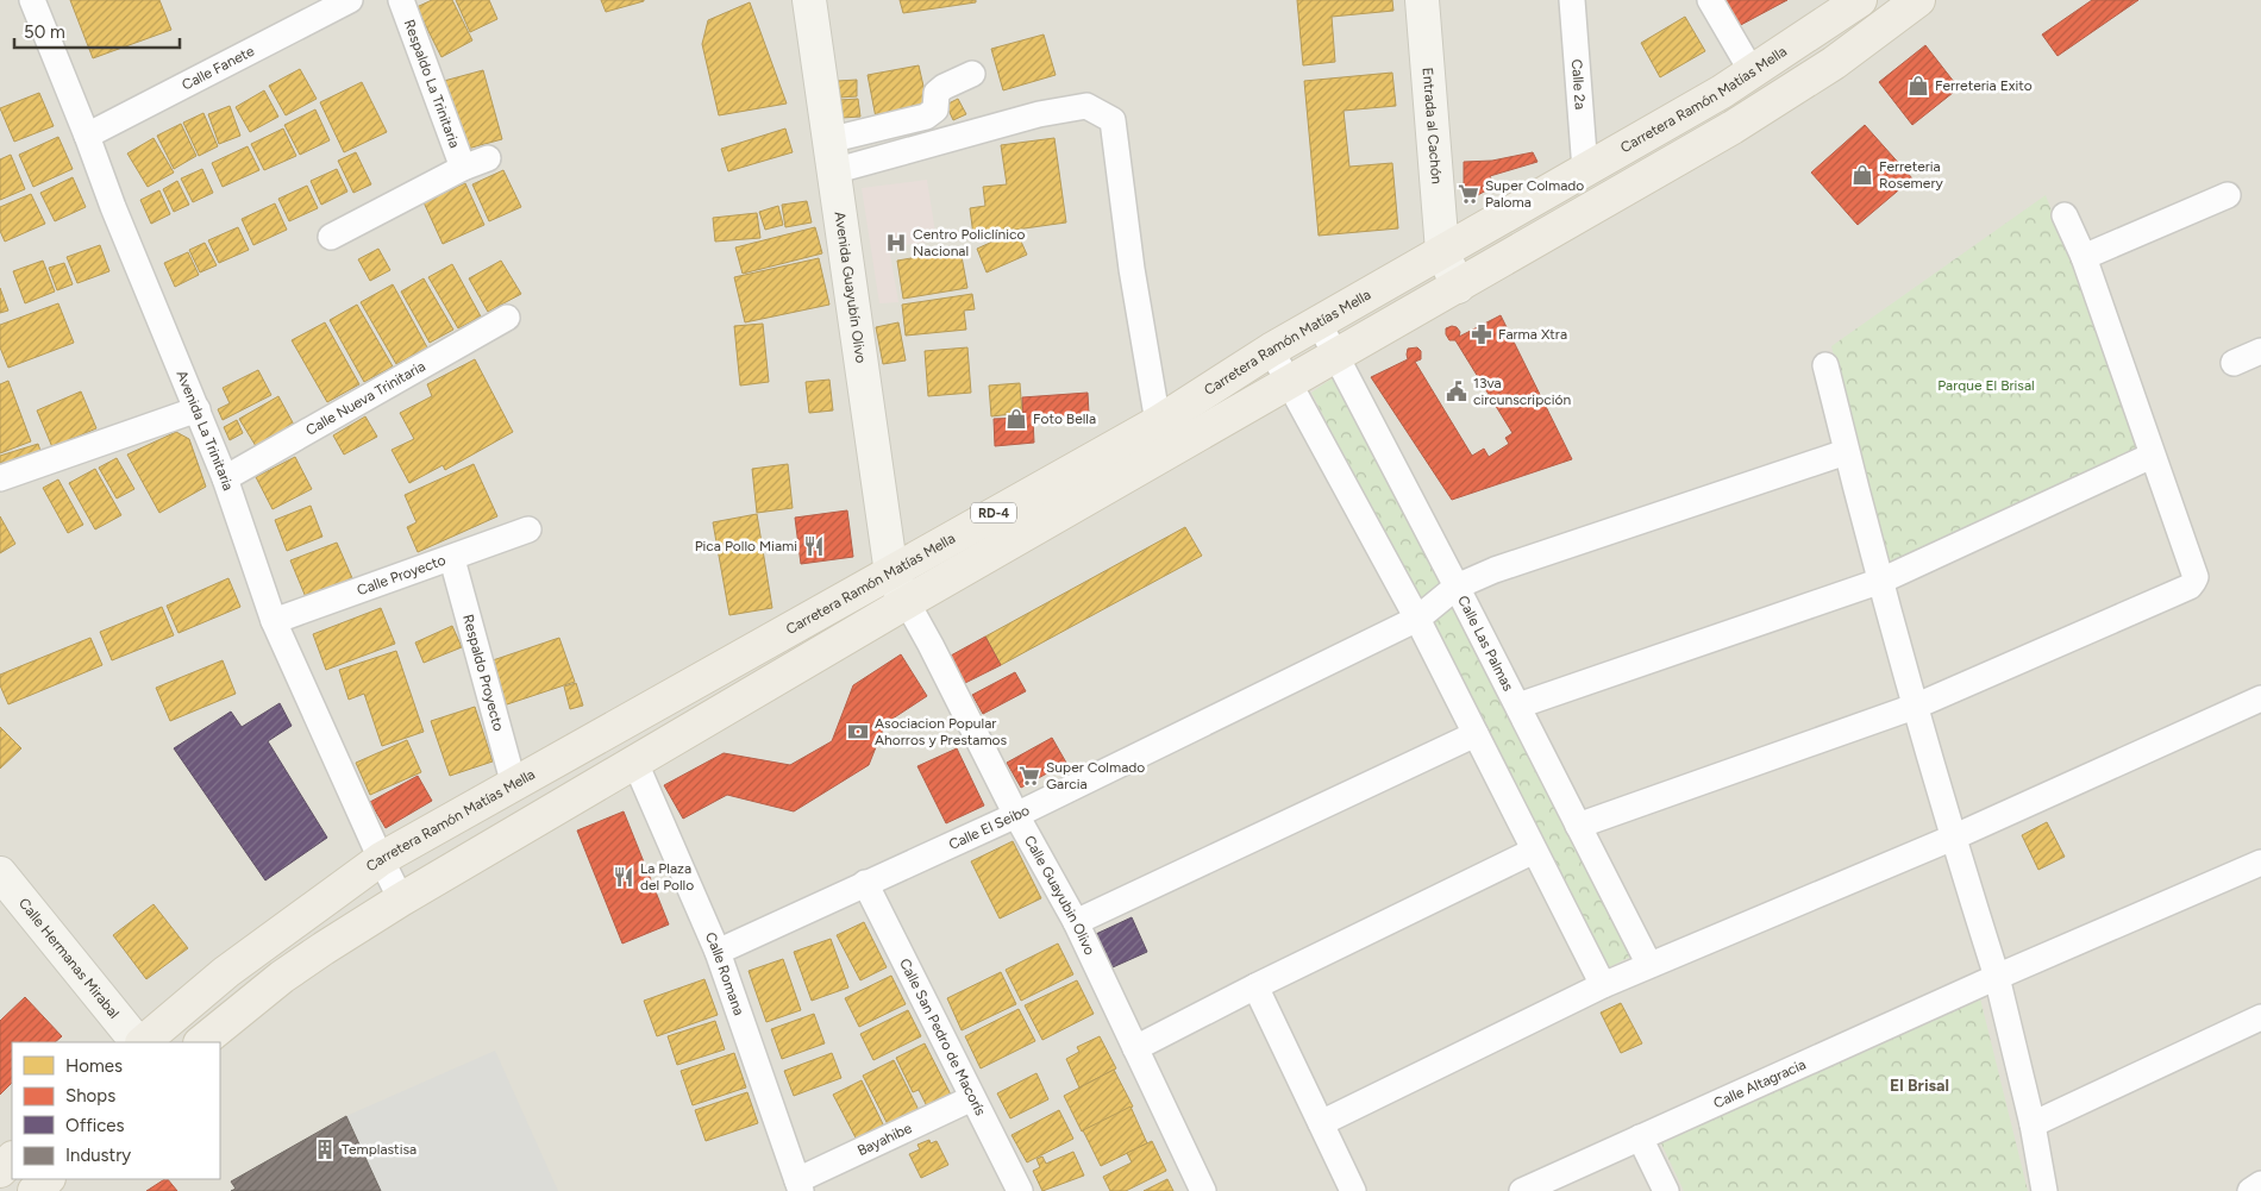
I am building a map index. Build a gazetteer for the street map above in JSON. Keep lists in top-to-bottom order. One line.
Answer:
{"streets":{"main road":["Carretera Ramón Matías Mella","Entrada al Cachón","Avenida Guayubín Olivo","RD-4","Calle Hermanas Mirabal"],"street":["Calle Fanete","Respaldo La Trinitaria","Calle 2a","Calle Nueva Trinitaria","Avenida La Trinitaria","Calle Proyecto","Calle Las Palmas","Respaldo Proyecto","Calle El Seibo","Calle Guayubin Olivo","Calle Romana","Calle San Pedro de Macorís","Calle Altagracia","Bayahibe"]},"crossings":[["Calle Fanete","Avenida La Trinitaria"],["Calle 2a","Carretera Ramón Matías Mella"],["Carretera Ramón Matías Mella","Entrada al Cachón"],["Carretera Ramón Matías Mella","Avenida Guayubín Olivo"],["Carretera Ramón Matías Mella","Avenida La Trinitaria"],["Carretera Ramón Matías Mella","Calle Las Palmas"],["Carretera Ramón Matías Mella","Respaldo Proyecto"],["Calle Nueva Trinitaria","Avenida La Trinitaria"],["Avenida La Trinitaria","RD-4"],["Avenida La Trinitaria","Calle Proyecto"],["RD-4","Calle Las Palmas"],["RD-4","Calle Guayubin Olivo"],["RD-4","Calle Romana"],["Calle Proyecto","Respaldo Proyecto"],["Calle Las Palmas","Calle El Seibo"],["Calle El Seibo","Calle Guayubin Olivo"],["Calle El Seibo","Calle Romana"],["Calle El Seibo","Calle San Pedro de Macorís"],["Calle Romana","Bayahibe"],["Calle San Pedro de Macorís","Bayahibe"]],"districts":["El Brisal"],"parks":["Parque El Brisal"],"places":{"shop":["Ferreteria Exito","Ferreteria Rosemery","Foto Bella"],"supermarket":["Super Colmado Paloma","Super Colmado Garcia"],"hospital":["Centro Policlínico Nacional"],"pharmacy":["Farma Xtra"],"public building":["13va circunscripción"],"restaurant":["Pica Pollo Miami","La Plaza del Pollo"],"bank":["Asociacion Popular Ahorros y Prestamos"],"building":["Templastisa"]},"legend":["Homes","Shops","Offices","Industry"],"scale_bar":"50 m"}
